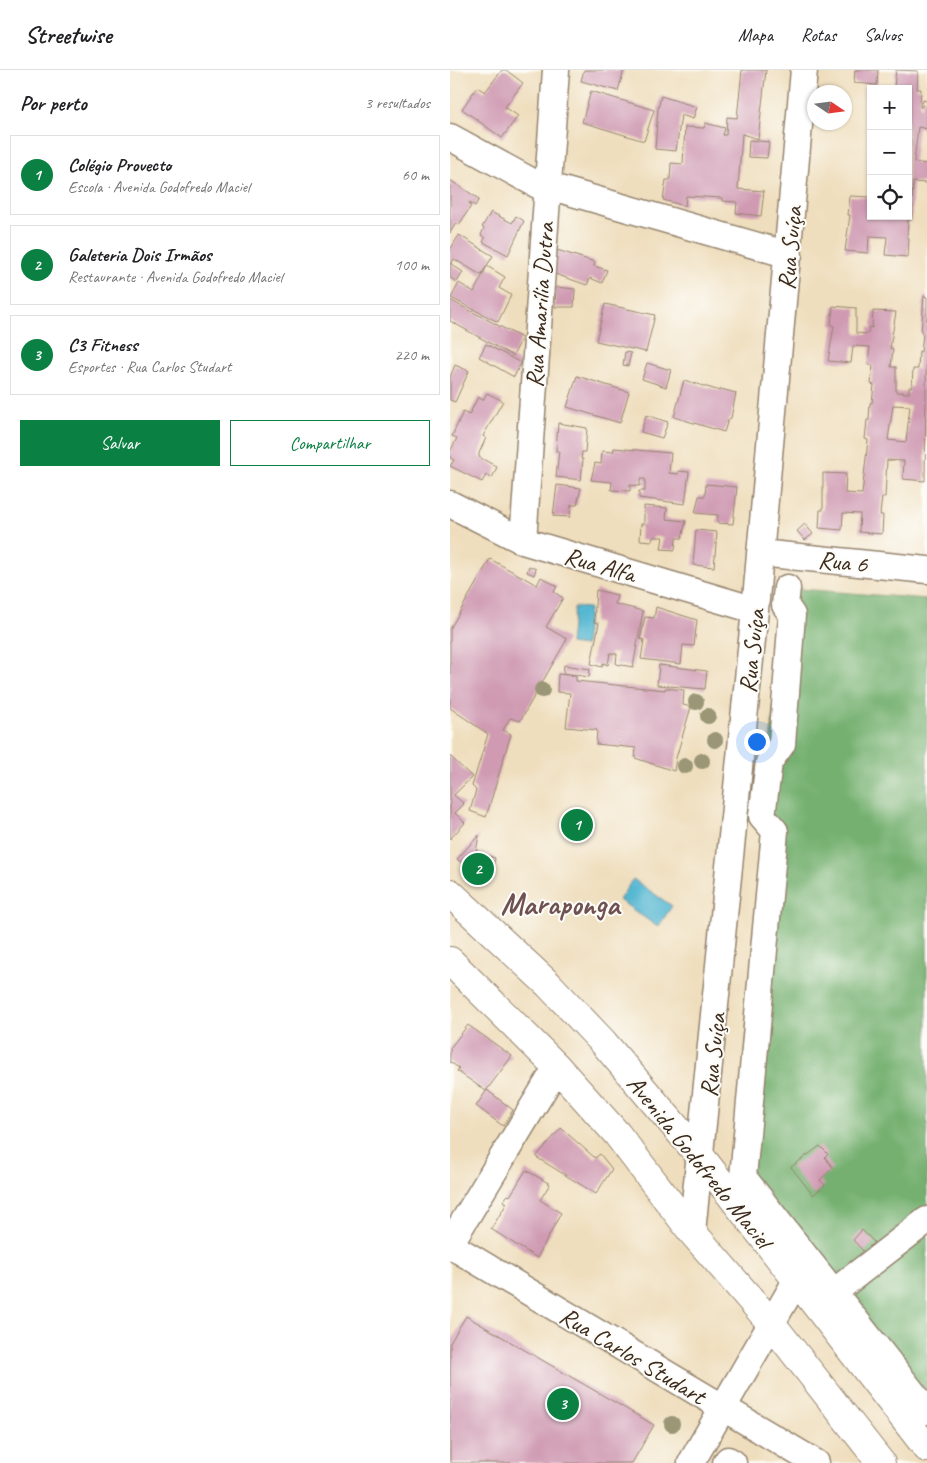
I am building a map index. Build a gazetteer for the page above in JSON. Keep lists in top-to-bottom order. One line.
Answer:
{"streets":{"main road":["Avenida Godofredo Maciel"],"street":["Rua Suíça","Rua Amarília Dutra","Rua 6","Rua Alfa","Rua Carlos Studart"]},"crossings":[["Rua Suíça","Rua 6"],["Rua Suíça","Rua Alfa"],["Rua Suíça","Avenida Godofredo Maciel"],["Rua Amarília Dutra","Rua Alfa"]],"districts":["Maraponga"],"north":"right","page":{"header":"Streetwise","nav":["Mapa","Rotas","Salvos"],"heading":["Por perto","3 resultados"],"map_buttons":["+","−"],"list":[{"mark":"1","name":"Colégio Provecto","note":"Escola · Avenida Godofredo Maciel","value":"60 m"},{"mark":"2","name":"Galeteria Dois Irmãos","note":"Restaurante · Avenida Godofredo Maciel","value":"100 m"},{"mark":"3","name":"C3 Fitness","note":"Esportes · Rua Carlos Studart","value":"220 m"}],"buttons":["Salvar","Compartilhar"],"pins":["1","2","3"]}}
